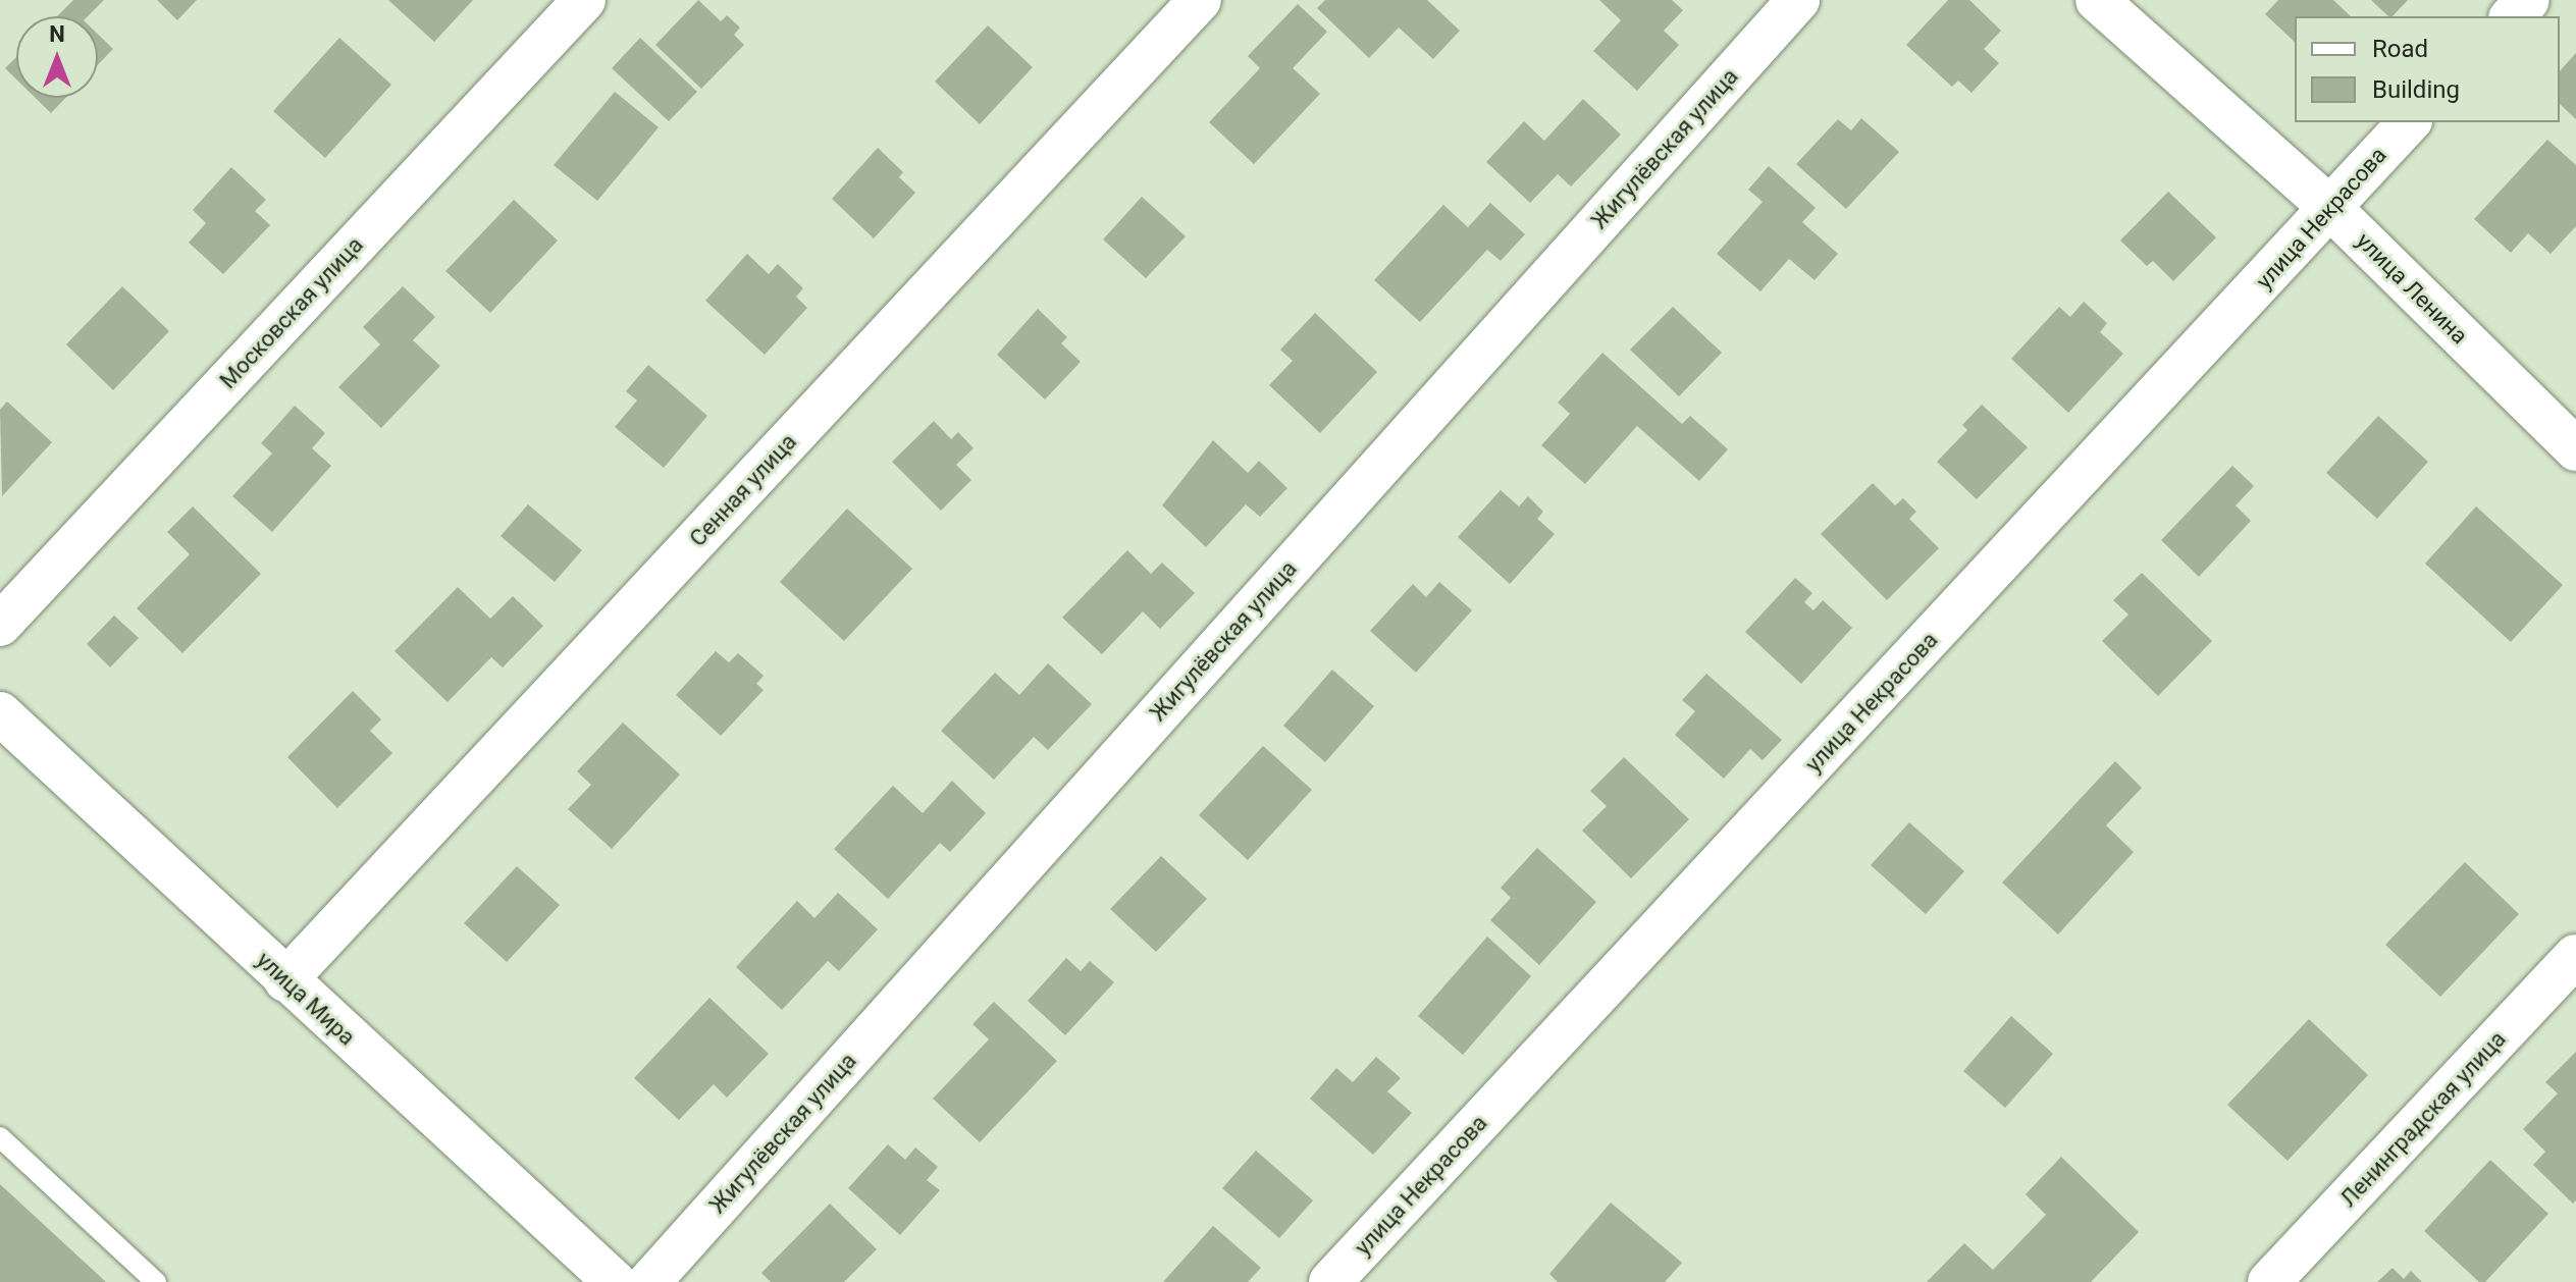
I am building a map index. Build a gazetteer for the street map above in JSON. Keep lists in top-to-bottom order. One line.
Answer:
{"streets":{"street":["Жигулёвская улица","улица Некрасова","улица Ленина","Московская улица","Сенная улица","улица Мира","Ленинградская улица"]},"crossings":[["улица Некрасова","улица Ленина"],["Сенная улица","улица Мира"]],"legend":["Road","Building"],"north":"top"}
